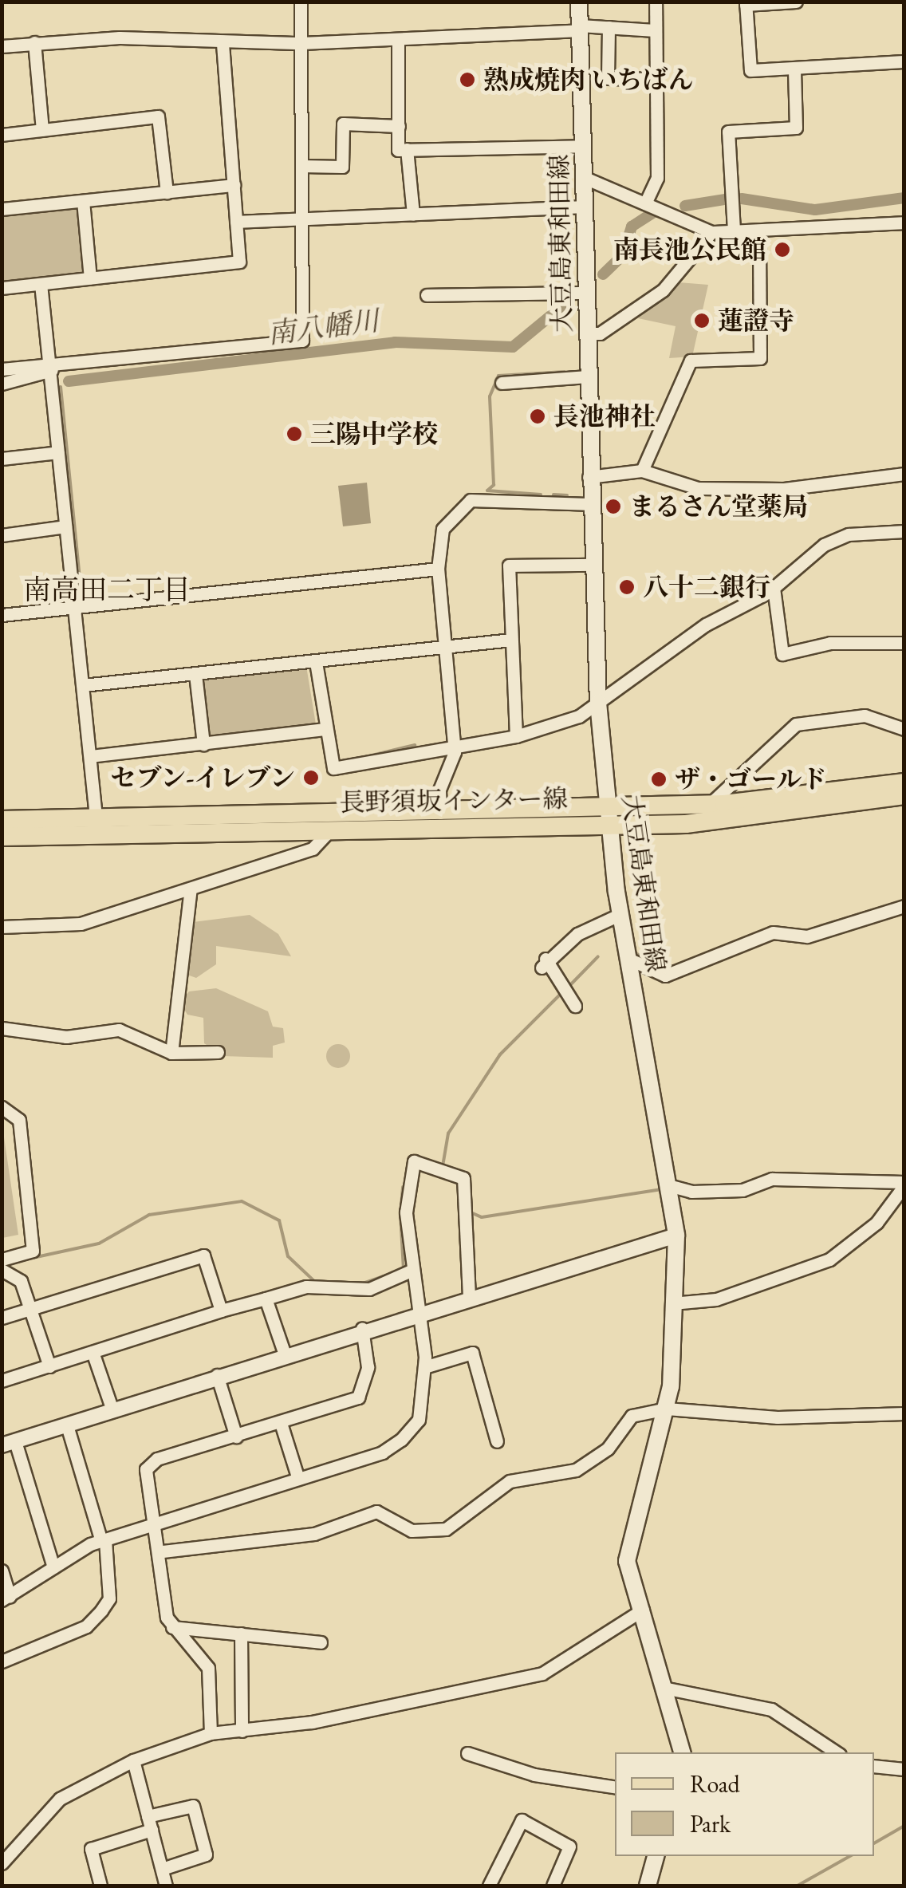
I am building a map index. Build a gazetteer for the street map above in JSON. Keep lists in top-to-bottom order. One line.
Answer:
{"streets":{"main road":["大豆島東和田線","長野須坂インター線"]},"crossings":[["大豆島東和田線","長野須坂インター線"]],"districts":["南高田二丁目"],"water":["南八幡川"],"places":["熟成焼肉 いちばん","南長池公民館","蓮證寺","長池神社","三陽中学校","まるさん堂薬局","八十二銀行","セブン-イレブン","ザ・ゴールド"],"legend":["Road","Park"]}
